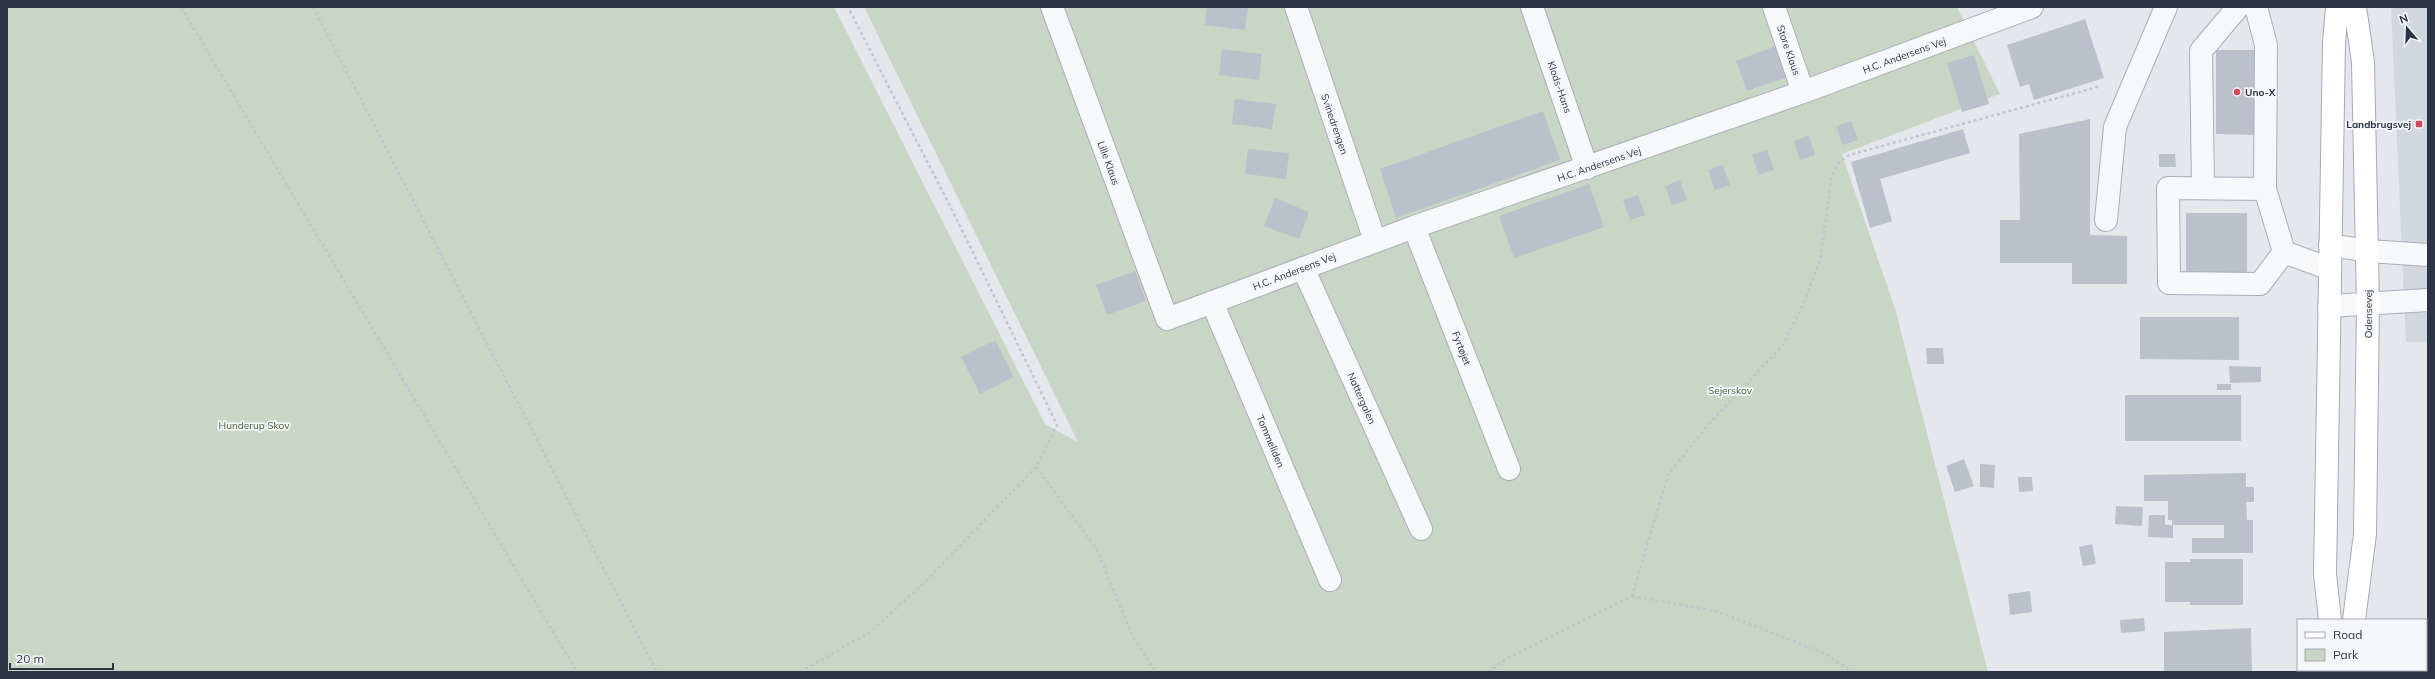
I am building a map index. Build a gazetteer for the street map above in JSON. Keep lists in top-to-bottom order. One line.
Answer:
{"streets":{"main road":["Odensevej"],"street":["Store Klaus","H.C. Andersens Vej","Klods-Hans","Svinedrengen","Lille Klaus","Fyrtøjet","Nattergalen","Tommeliden"]},"crossings":[["Store Klaus","H.C. Andersens Vej"],["H.C. Andersens Vej","Klods-Hans"],["H.C. Andersens Vej","Svinedrengen"],["H.C. Andersens Vej","Lille Klaus"],["H.C. Andersens Vej","Fyrtøjet"],["H.C. Andersens Vej","Nattergalen"],["H.C. Andersens Vej","Tommeliden"]],"parks":["Sejerskov","Hunderup Skov"],"places":{"other":["Uno-X"],"transit":["Landbrugsvej"]},"legend":["Road","Park"],"scale_bar":"20 m","north":"top"}
